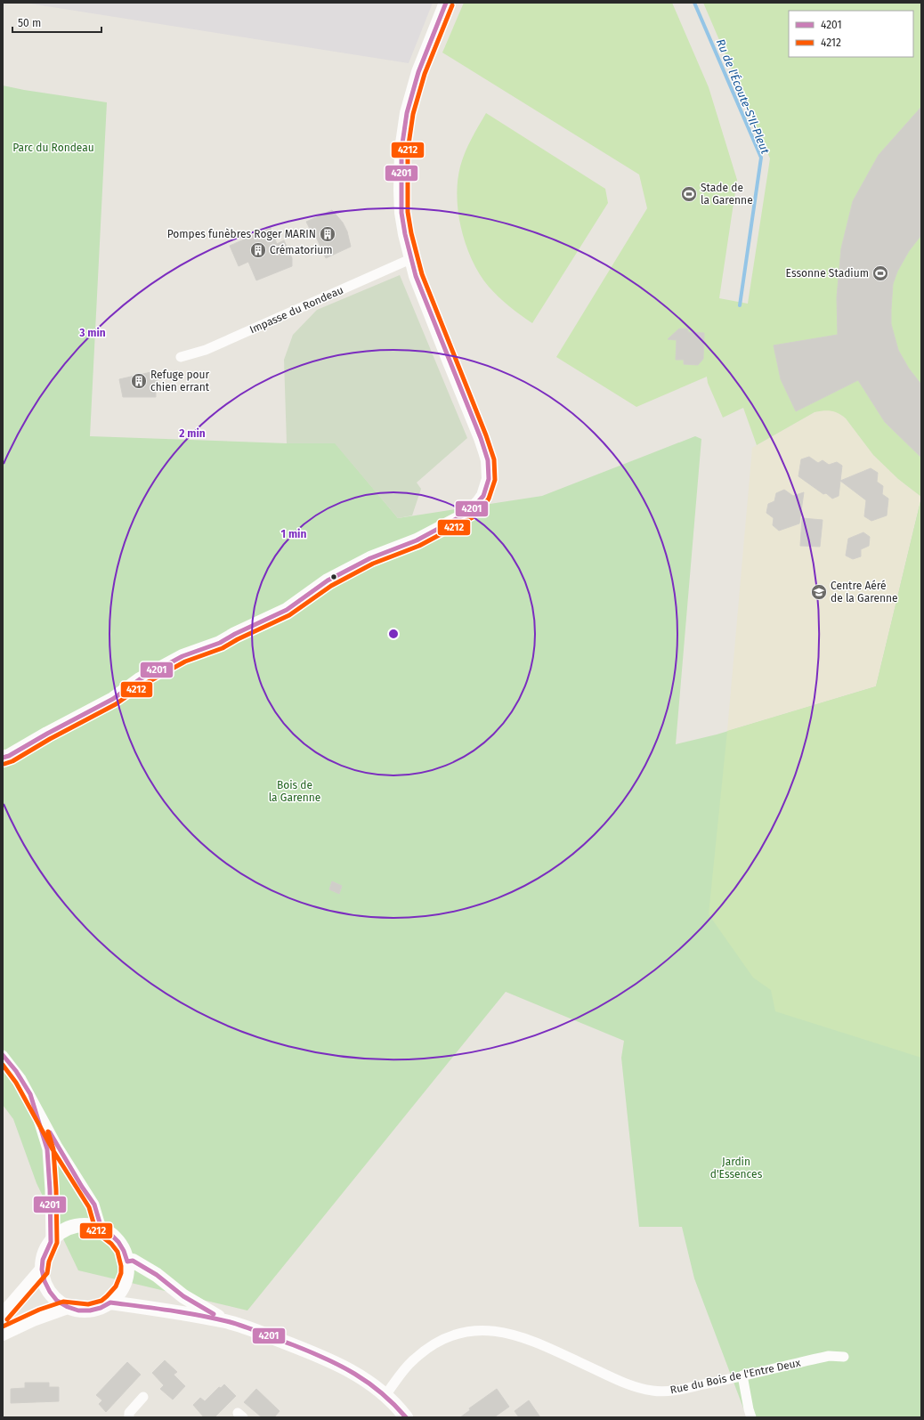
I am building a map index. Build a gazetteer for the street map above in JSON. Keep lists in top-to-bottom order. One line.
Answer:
{"streets":{"street":["Impasse du Rondeau","Rue du Bois de l'Entre Deux"]},"water":["Ru de l'Écoute-S'Il-Pleut"],"parks":["Parc du Rondeau","Bois de la Garenne","Jardin d'Essences"],"places":{"sports":["Stade de la Garenne","Essonne Stadium"],"building":["Pompes funèbres Roger MARIN","Crématorium","Refuge pour chien errant"],"school or university":["Centre Aéré de la Garenne"]},"lines":["transit line 4201","transit line 4212"],"legend":["4201","4212"],"scale_bar":"50 m","rings":["3 min","2 min","1 min"]}
